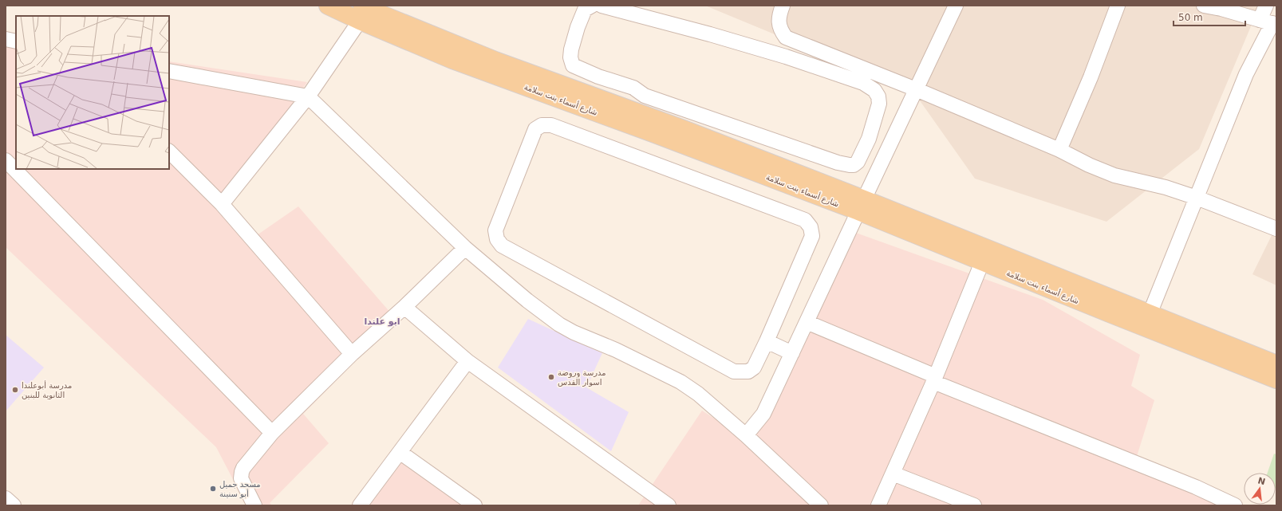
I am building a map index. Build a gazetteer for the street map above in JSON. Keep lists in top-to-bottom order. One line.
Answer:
{"streets":{"main road":["شارع أسماء بنت سلامة"]},"districts":["ابو علندا"],"places":["مدرسة وروضة اسوار القدس","مدرسة أبوعلندا الثانوية للبنين","مسجد جميل أبو سنينة"],"scale_bar":"50 m","north":"top"}
